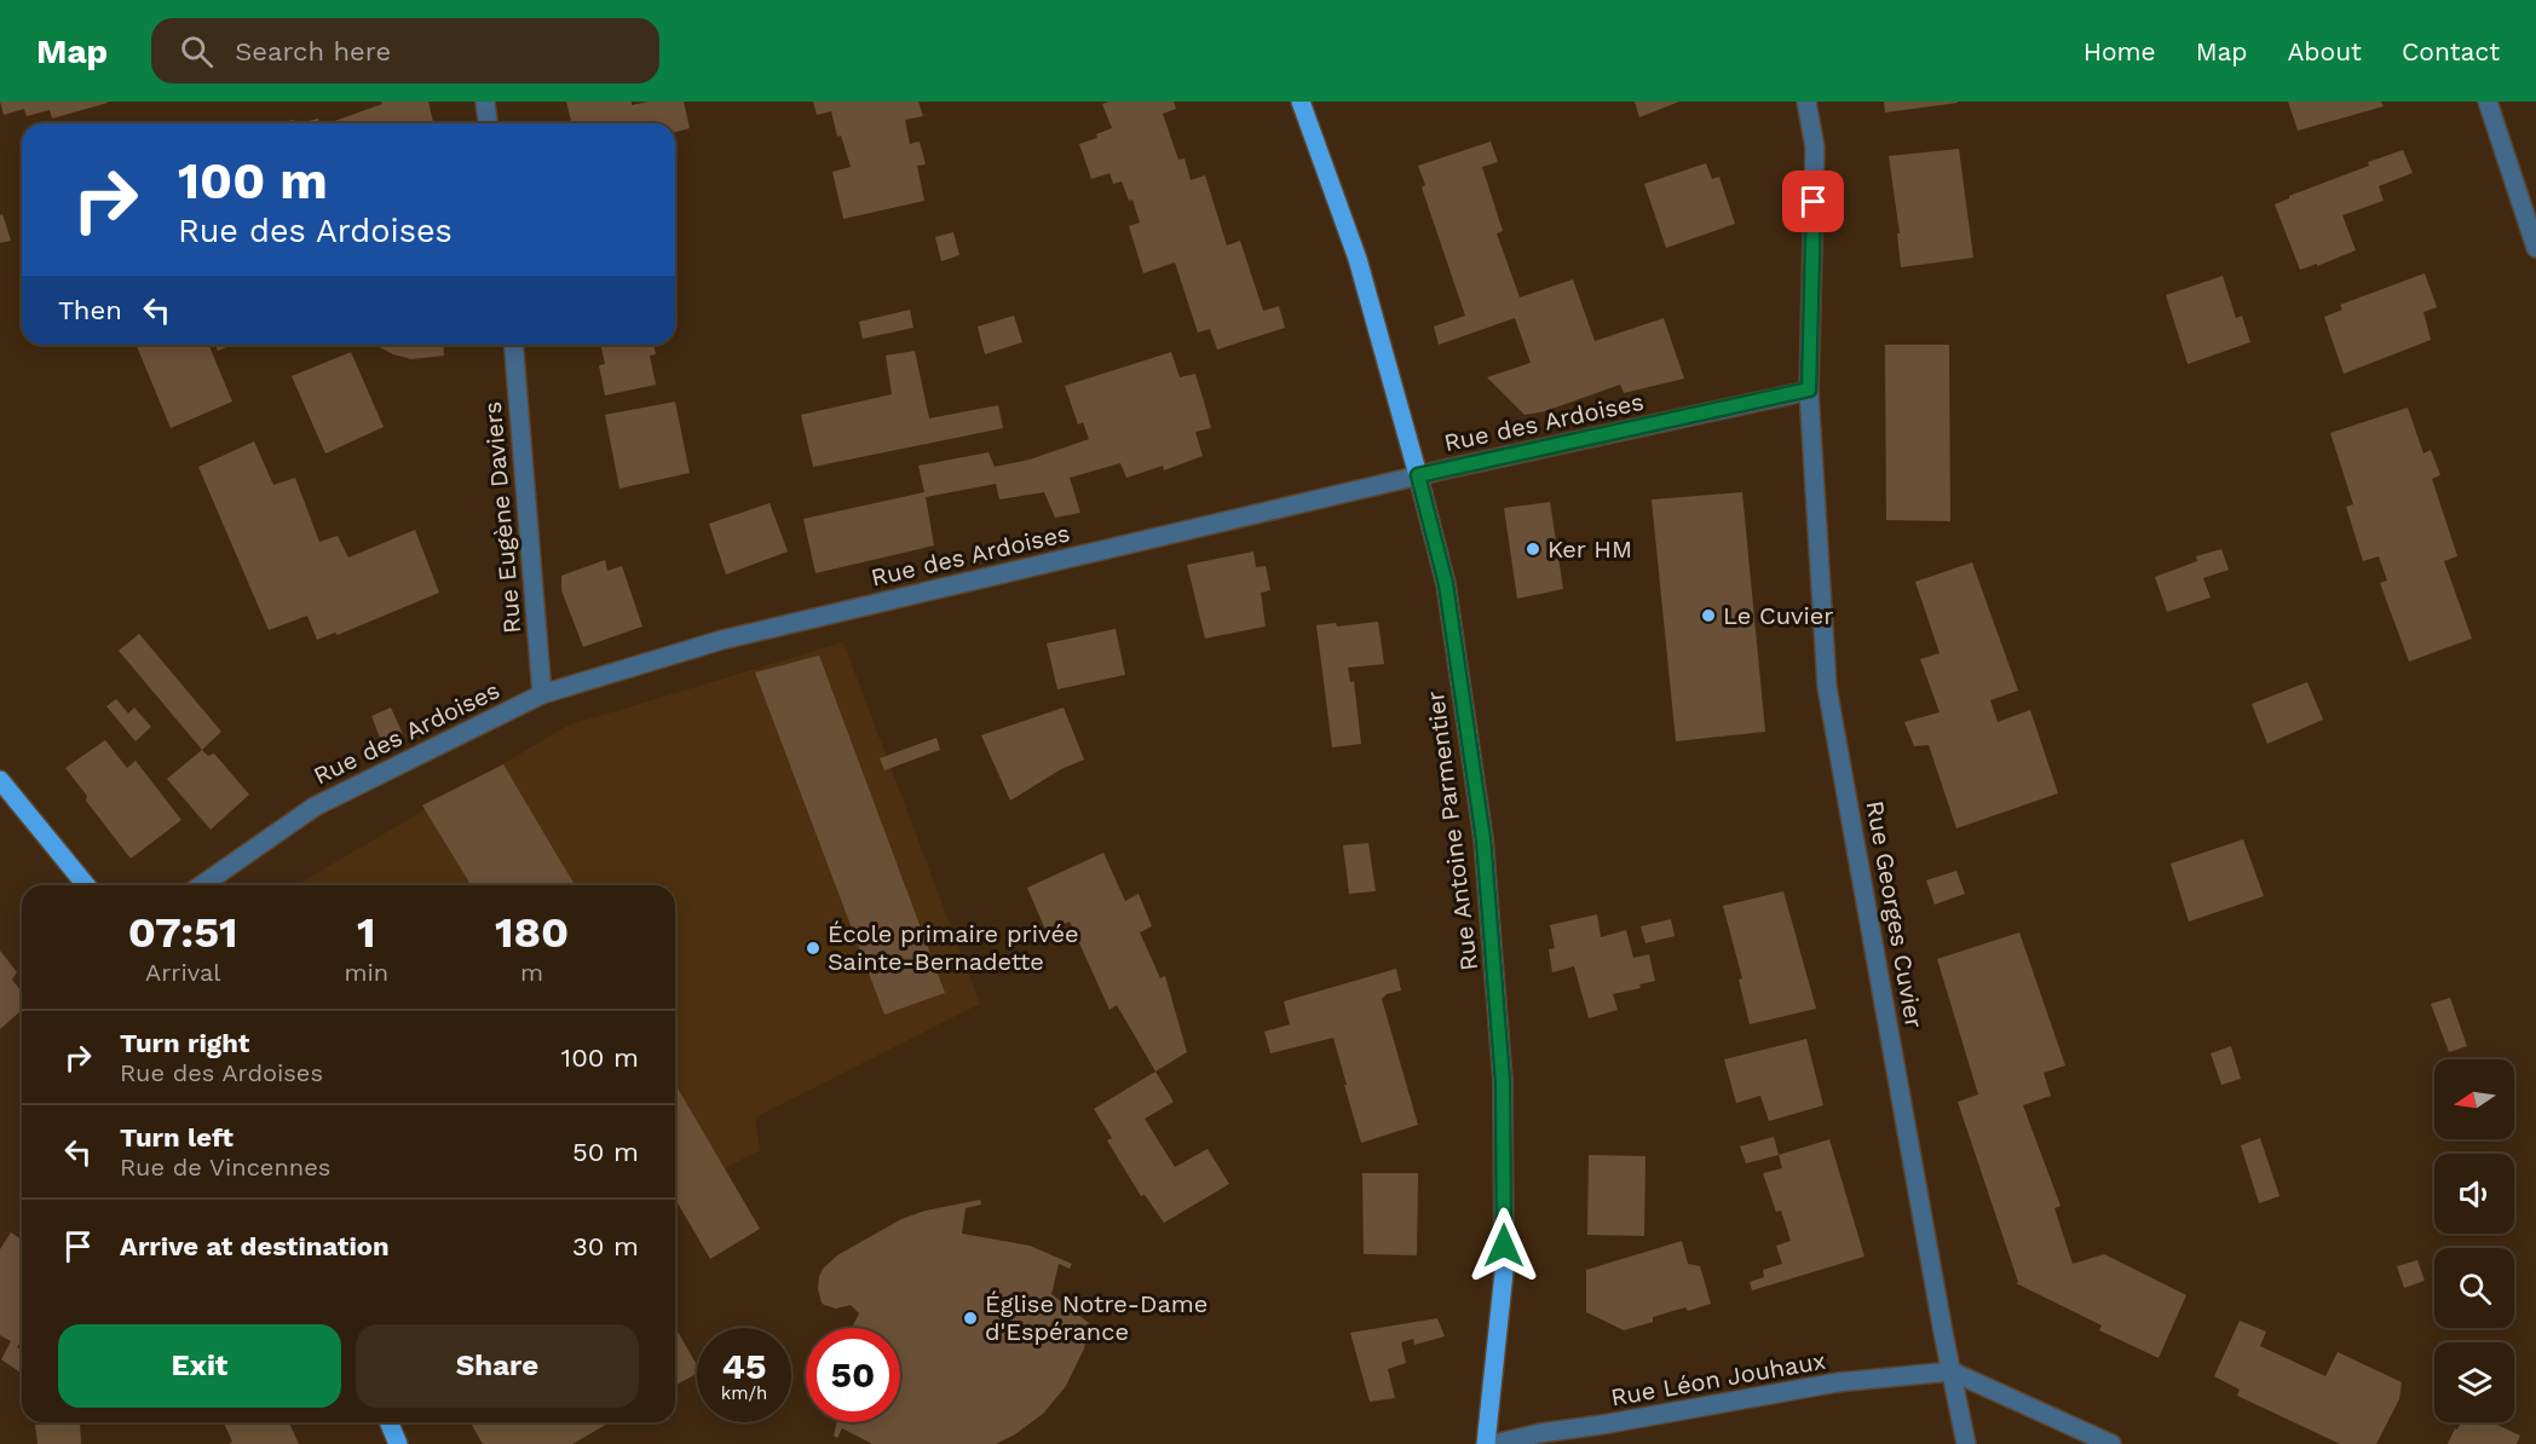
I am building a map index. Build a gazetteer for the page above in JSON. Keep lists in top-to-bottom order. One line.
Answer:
{"streets":{"main road":["Rue Antoine Parmentier"],"street":["Rue des Ardoises","Rue Eugène Daviers","Rue Georges Cuvier","Rue Léon Jouhaux"]},"crossings":[["Rue des Ardoises","Rue Eugène Daviers"],["Rue des Ardoises","Rue Antoine Parmentier"],["Rue des Ardoises","Rue Georges Cuvier"],["Rue Georges Cuvier","Rue Léon Jouhaux"]],"places":["Ker HM","Le Cuvier","École primaire privée Sainte-Bernadette","Église Notre-Dame d'Espérance"],"north":"left","page":{"header":"Map","search":"Search here","nav":["Home","Map","About","Contact"],"turn":["100 m","Rue des Ardoises"],"then":"Then","eta":["07:51","Arrival","1","min","180","m"],"list":[{"name":"Turn right","note":"Rue des Ardoises","value":"100 m"},{"name":"Turn left","note":"Rue de Vincennes","value":"50 m"},{"name":"Arrive at destination","value":"30 m"}],"buttons":["Exit","Share"],"speed":"45 km/h","limit":"50"}}
